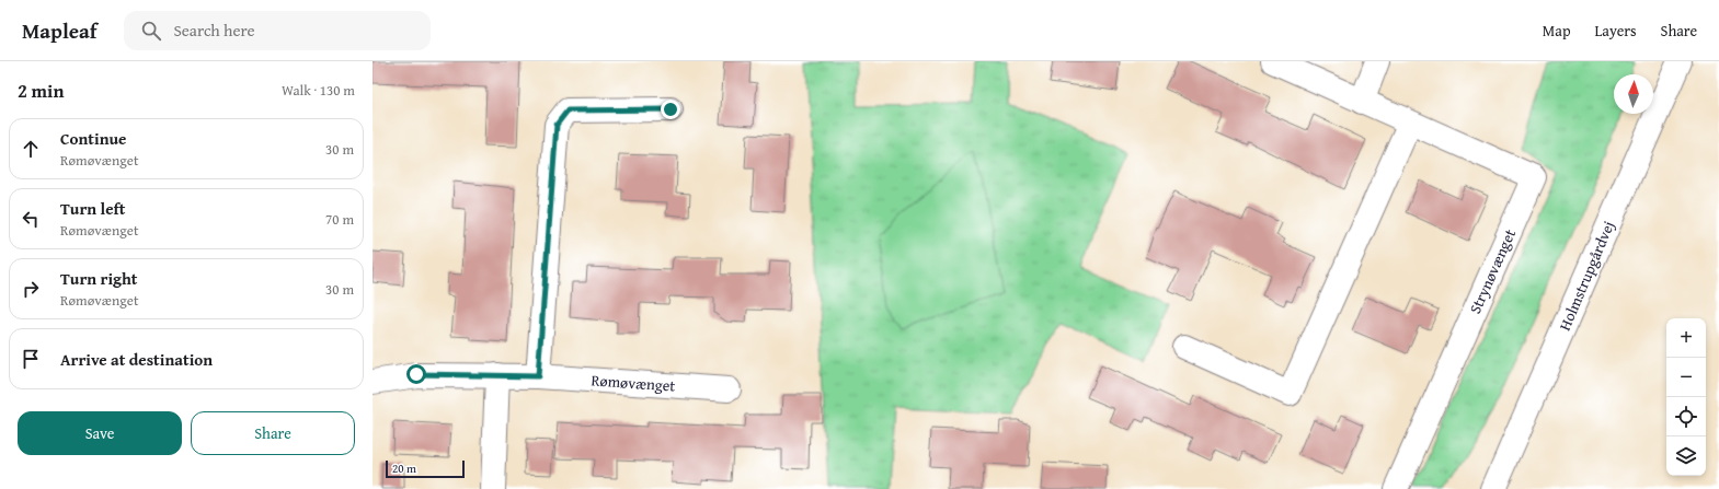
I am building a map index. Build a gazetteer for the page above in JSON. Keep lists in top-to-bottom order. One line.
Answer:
{"streets":{"street":["Strynøvænget","Holmstrupgårdvej","Rømøvænget"]},"scale_bar":"20 m","north":"top","page":{"header":"Mapleaf","search":"Search here","nav":["Map","Layers","Share"],"heading":["2 min","Walk · 130 m"],"list":[["Continue","Rømøvænget","30 m"],["Turn left","Rømøvænget","70 m"],["Turn right","Rømøvænget","30 m"],"Arrive at destination"],"map_buttons":["+","−"],"buttons":["Save","Share"],"scale":"20 m"}}
